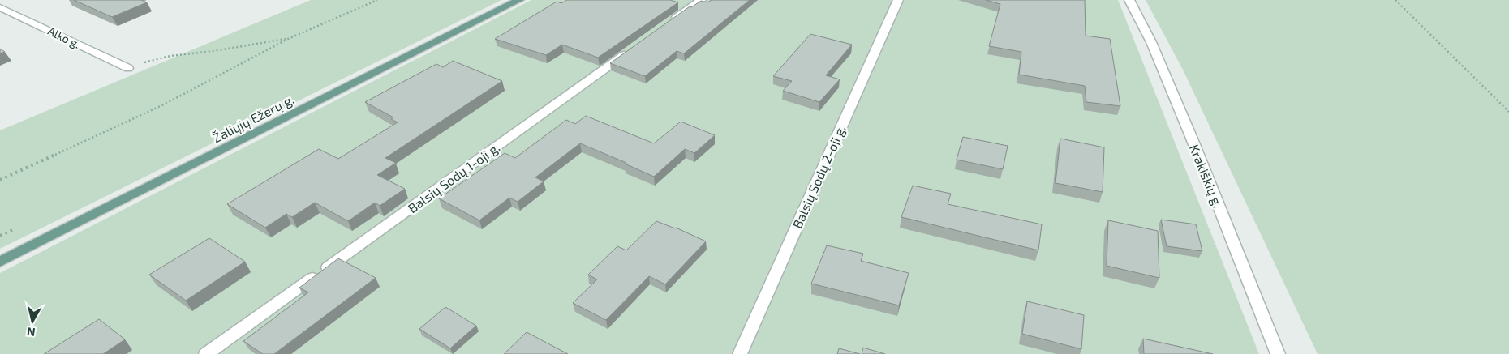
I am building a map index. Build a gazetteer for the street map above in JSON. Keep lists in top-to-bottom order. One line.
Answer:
{"streets":{"main road":["Žaliųjų Ežerų g."],"street":["Alko g.","Krakiškių g.","Balsių Sodų 2-oji g.","Balsių Sodų 1-oji g."]},"north":"bottom"}
